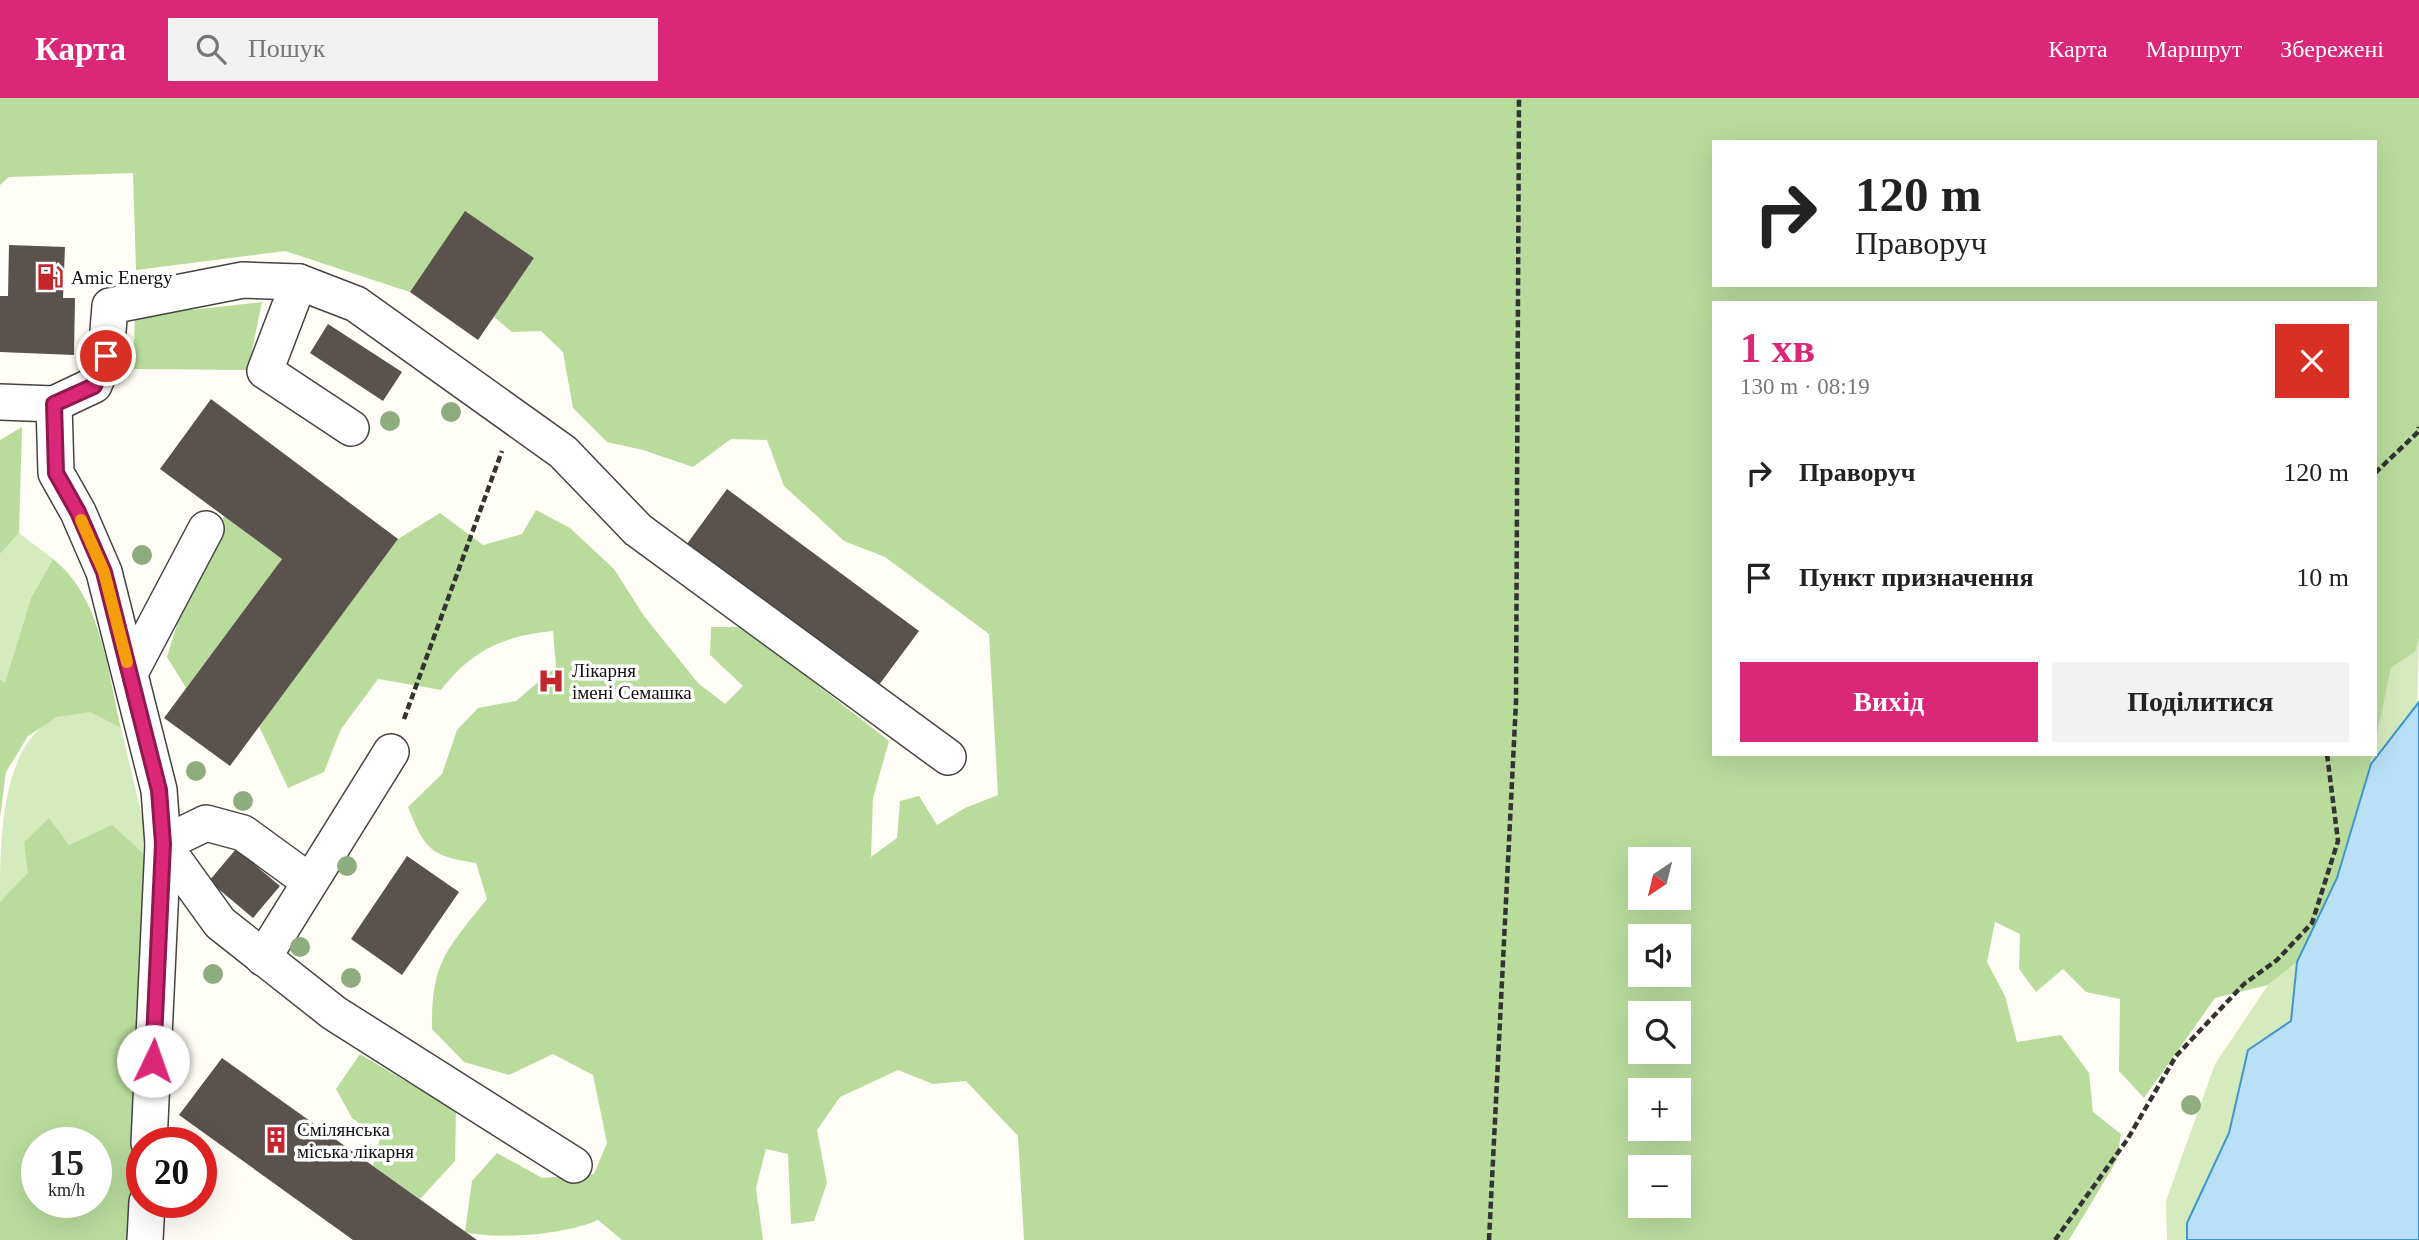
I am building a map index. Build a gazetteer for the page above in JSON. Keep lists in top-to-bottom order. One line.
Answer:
{"places":{"fuel station":["Amic Energy"],"hospital":["Лікарня імені Семашка"],"building":["Смілянська міська лікарня"]},"north":"bottom left","page":{"header":"Карта","search":"Пошук","nav":["Карта","Маршрут","Збережені"],"turn":["120 m","Праворуч"],"heading":["1 хв","130 m · 08:19"],"list":[{"name":"Праворуч","value":"120 m"},{"name":"Пункт призначення","value":"10 m"}],"buttons":["Вихід","Поділитися"],"map_buttons":["+","−"],"speed":"15 km/h","limit":"20"}}
